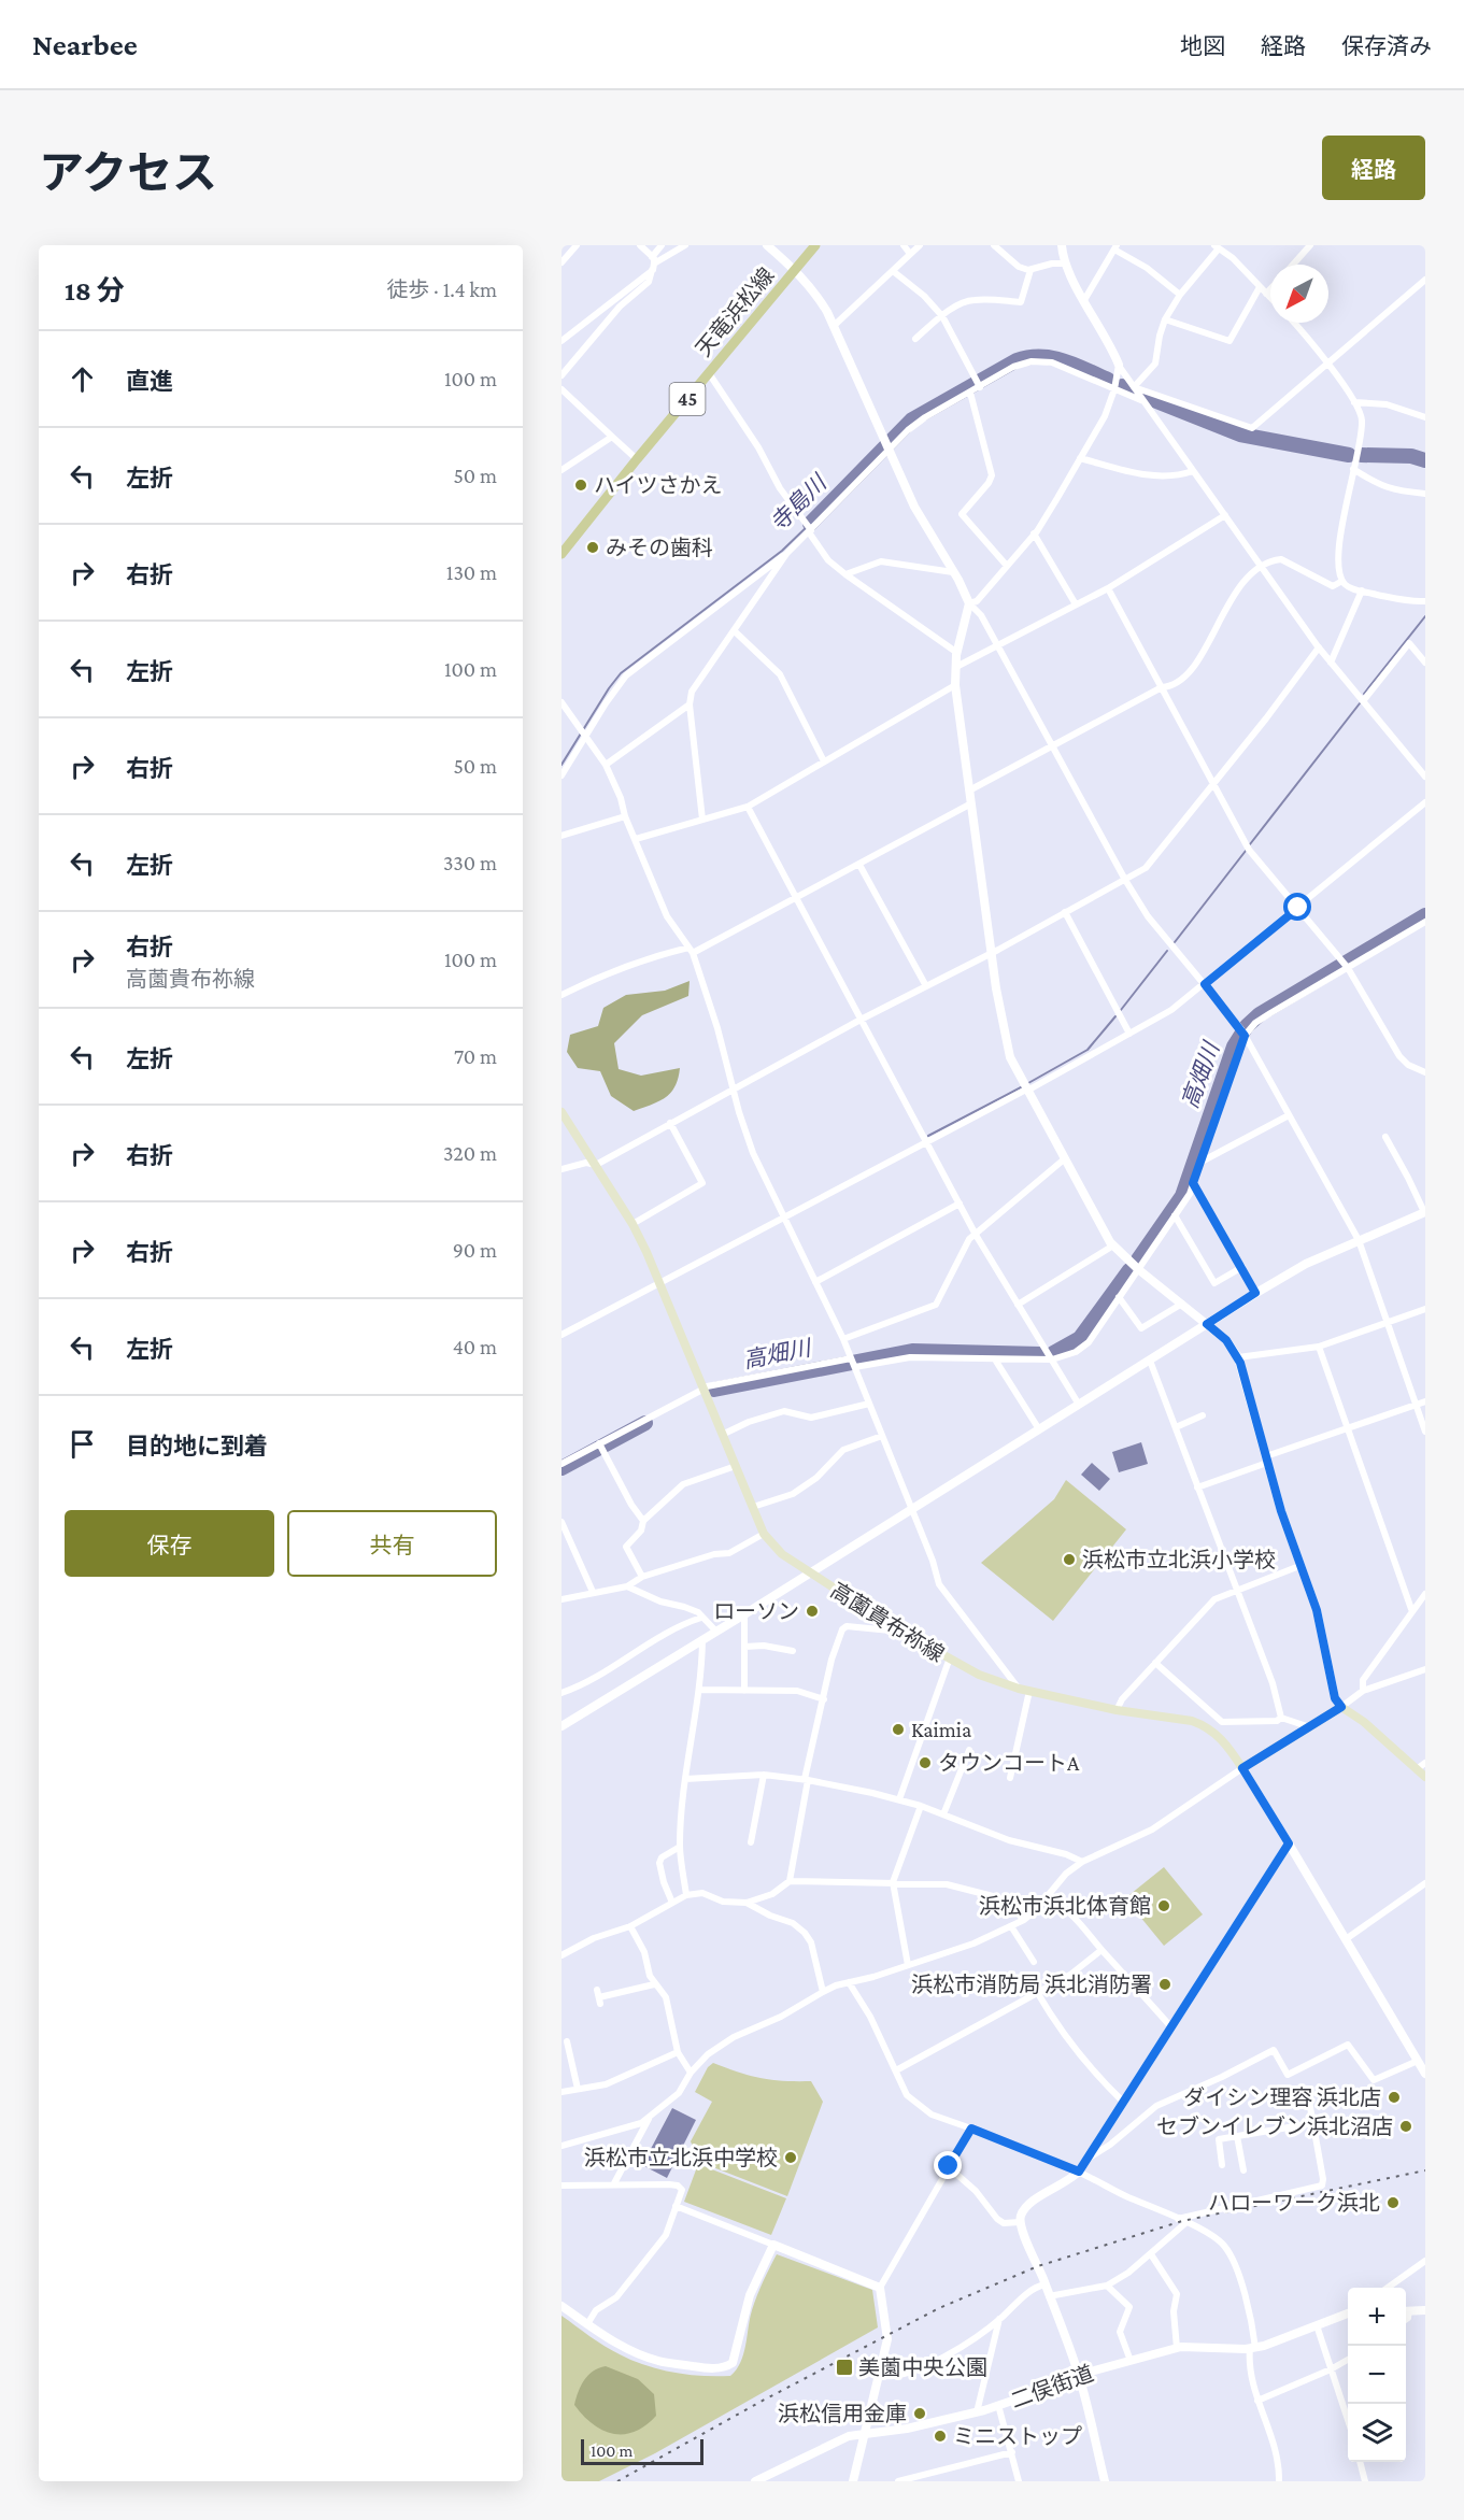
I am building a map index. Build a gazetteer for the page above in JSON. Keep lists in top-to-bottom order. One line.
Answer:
{"streets":{"main road":["天竜浜松線","45","高薗貴布祢線"],"street":["二俣街道"]},"water":["寺島川","高畑川"],"places":{"other":["ハイツさかえ","みその歯科","浜松市立北浜小学校","ローソン","Kaimia","タウンコートA","浜松市浜北体育館","浜松市消防局 浜北消防署","ダイシン理容 浜北店","セブンイレブン浜北沼店","浜松市立北浜中学校","ハローワーク浜北","浜松信用金庫","ミニストップ"],"transit":["美薗中央公園"]},"scale_bar":"100 m","north":"bottom left","page":{"header":"Nearbee","nav":["地図","経路","保存済み"],"title":"アクセス","buttons":["経路",["保存","共有"]],"heading":["18 分","徒歩 · 1.4 km"],"list":[["直進","100 m"],["左折","50 m"],["右折","130 m"],["左折","100 m"],["右折","50 m"],["左折","330 m"],["右折","高薗貴布祢線","100 m"],["左折","70 m"],["右折","320 m"],["右折","90 m"],["左折","40 m"],"目的地に到着"],"map_buttons":["+","−"],"scale":"100 m"}}
